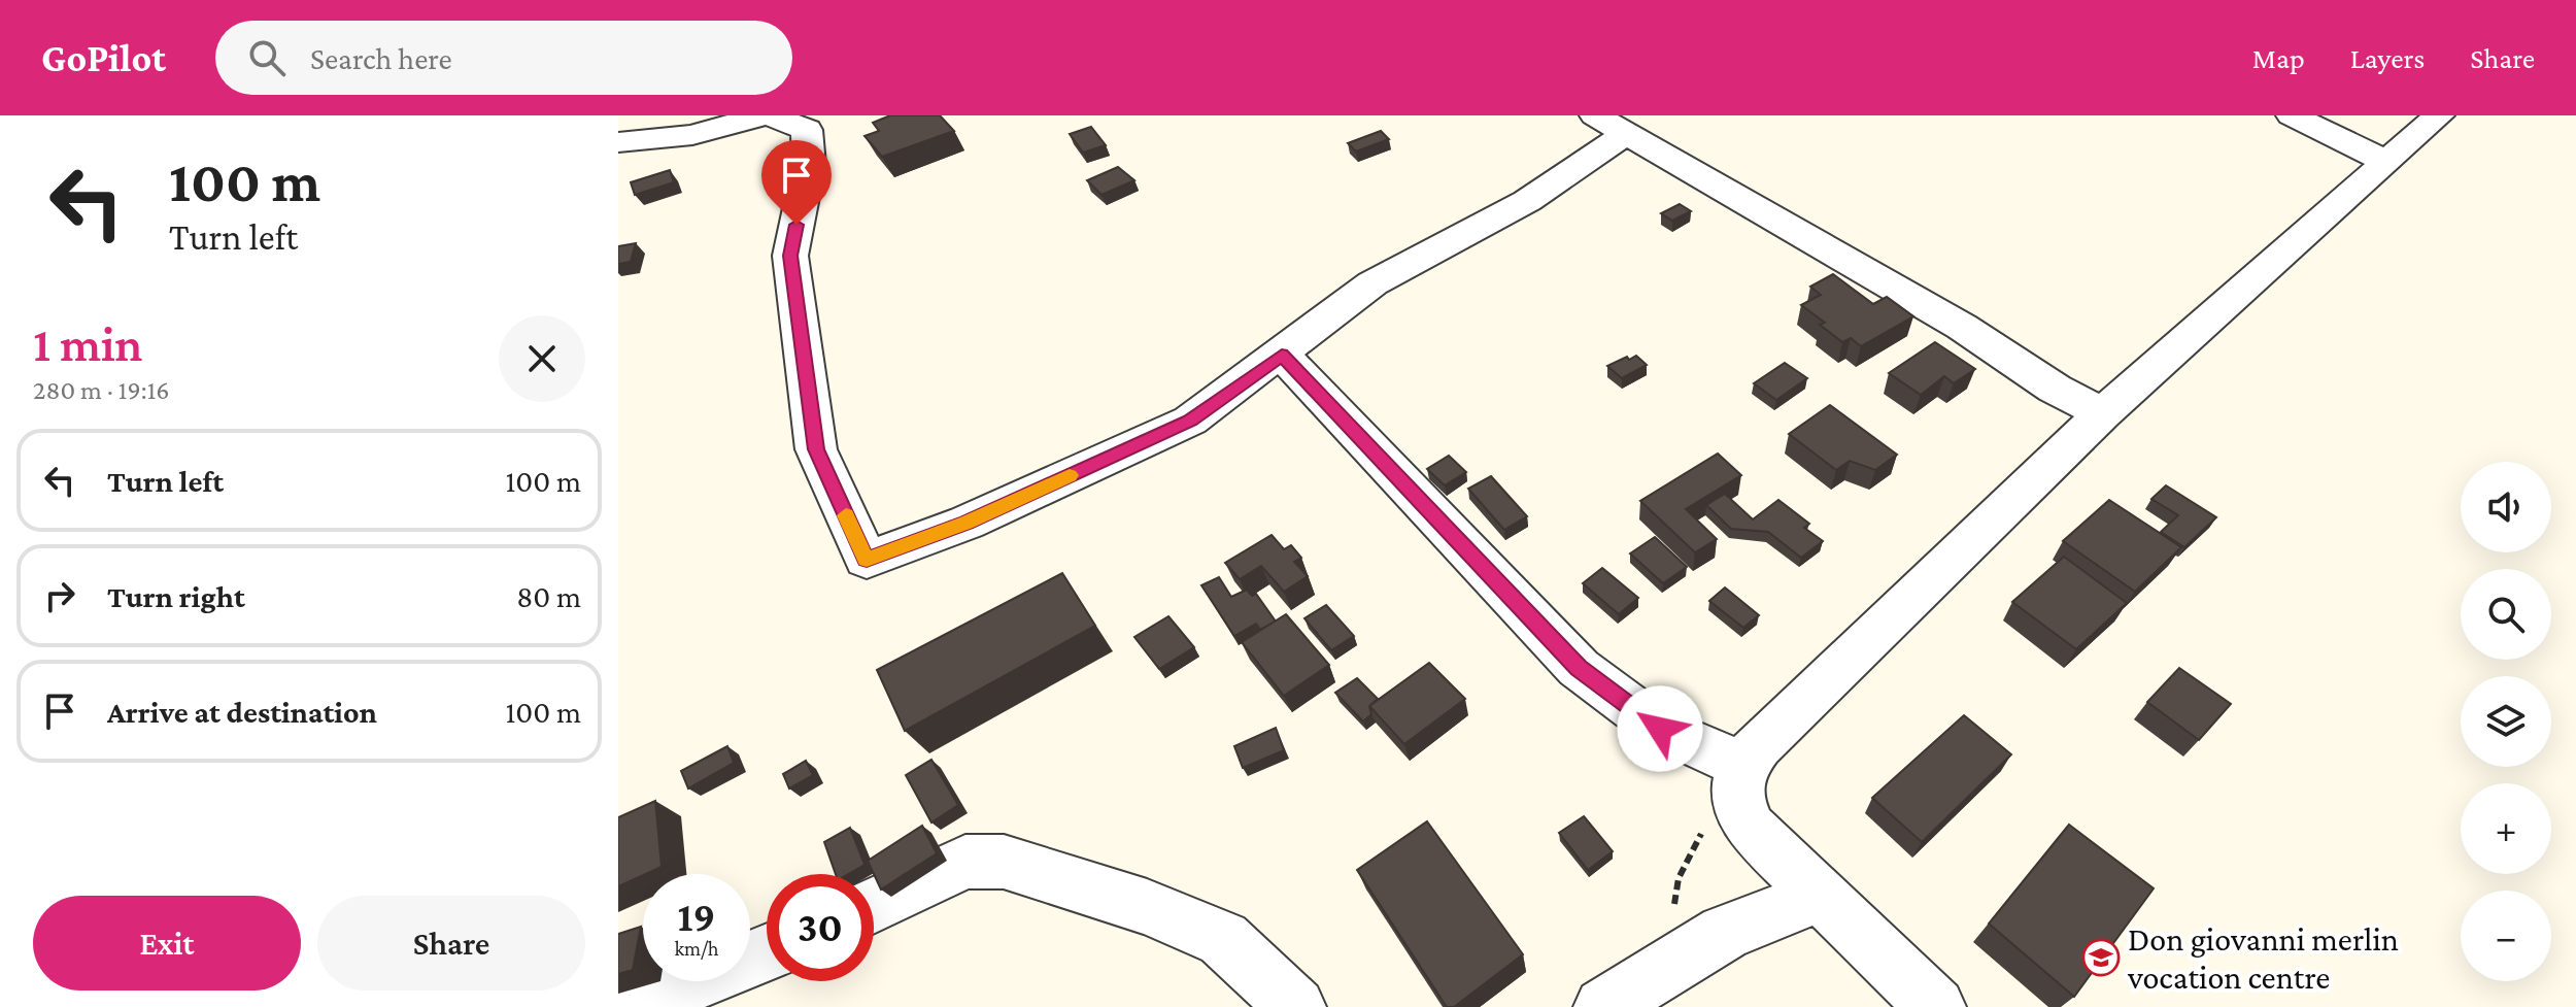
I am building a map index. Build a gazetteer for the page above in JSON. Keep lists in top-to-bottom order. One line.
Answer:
{"places":{"school or university":["Don giovanni merlin vocation centre"]},"page":{"header":"GoPilot","search":"Search here","nav":["Map","Layers","Share"],"turn":["100 m","Turn left"],"heading":["1 min","280 m · 19:16"],"list":[{"name":"Turn left","value":"100 m"},{"name":"Turn right","value":"80 m"},{"name":"Arrive at destination","value":"100 m"}],"map_buttons":["+","−"],"speed":"19 km/h","limit":"30","buttons":["Exit","Share"]}}
